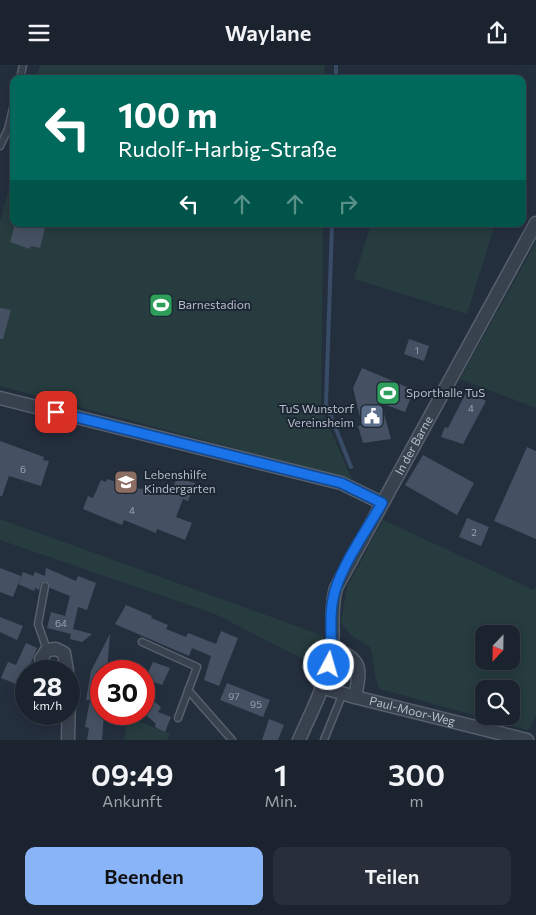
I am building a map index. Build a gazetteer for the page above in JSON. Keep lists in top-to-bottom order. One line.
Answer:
{"streets":{"street":["In der Barne","Paul-Moor-Weg"]},"crossings":[["In der Barne","Paul-Moor-Weg"]],"places":{"sports":["Barnestadion","Sporthalle TuS"],"public building":["TuS Wunstorf Vereinsheim"],"school or university":["Lebenshilfe Kindergarten"]},"house_numbers":["1","4","6","4","2","64","97","95"],"north":"bottom","page":{"header":"Waylane","turn":["100 m","Rudolf-Harbig-Straße"],"speed":"28 km/h","limit":"30","eta":["09:49","Ankunft","1","Min.","300","m"],"buttons":["Beenden","Teilen"]}}
